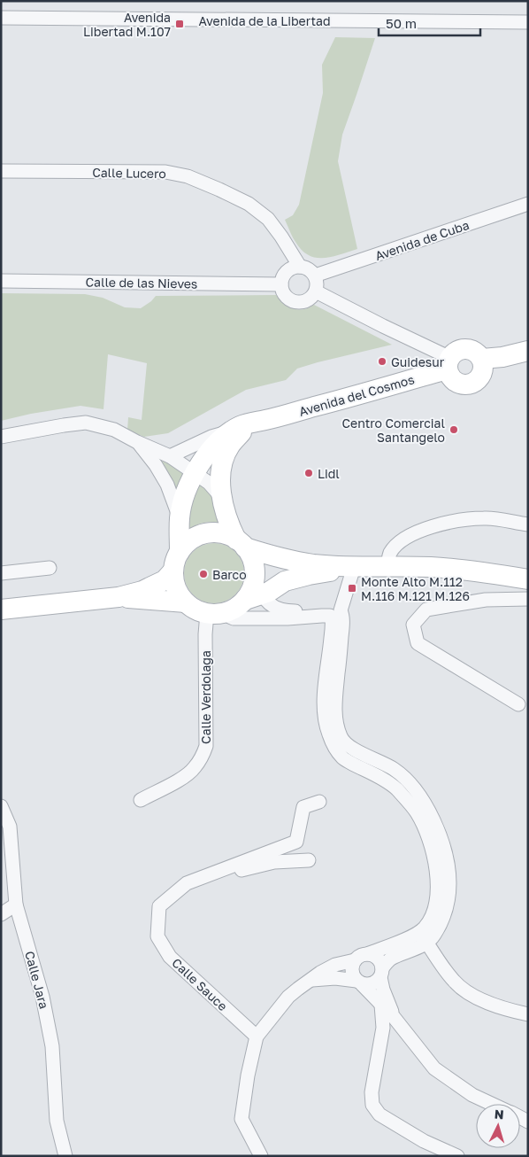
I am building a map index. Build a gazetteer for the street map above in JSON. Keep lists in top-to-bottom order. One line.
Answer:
{"streets":{"main road":["Avenida del Cosmos"],"street":["Avenida de la Libertad","Calle Lucero","Avenida de Cuba","Calle de las Nieves","Calle Verdolaga","Calle Jara","Calle Sauce"]},"crossings":[["Calle Lucero","Avenida de Cuba"],["Calle Lucero","Calle de las Nieves"],["Avenida de Cuba","Calle de las Nieves"]],"places":{"transit":["Avenida Libertad M.107","Monte Alto M.112 M.116 M.121 M.126"],"other":["Guidesur","Centro Comercial Santangelo","Lidl","Barco"]},"scale_bar":"50 m","north":"top"}
